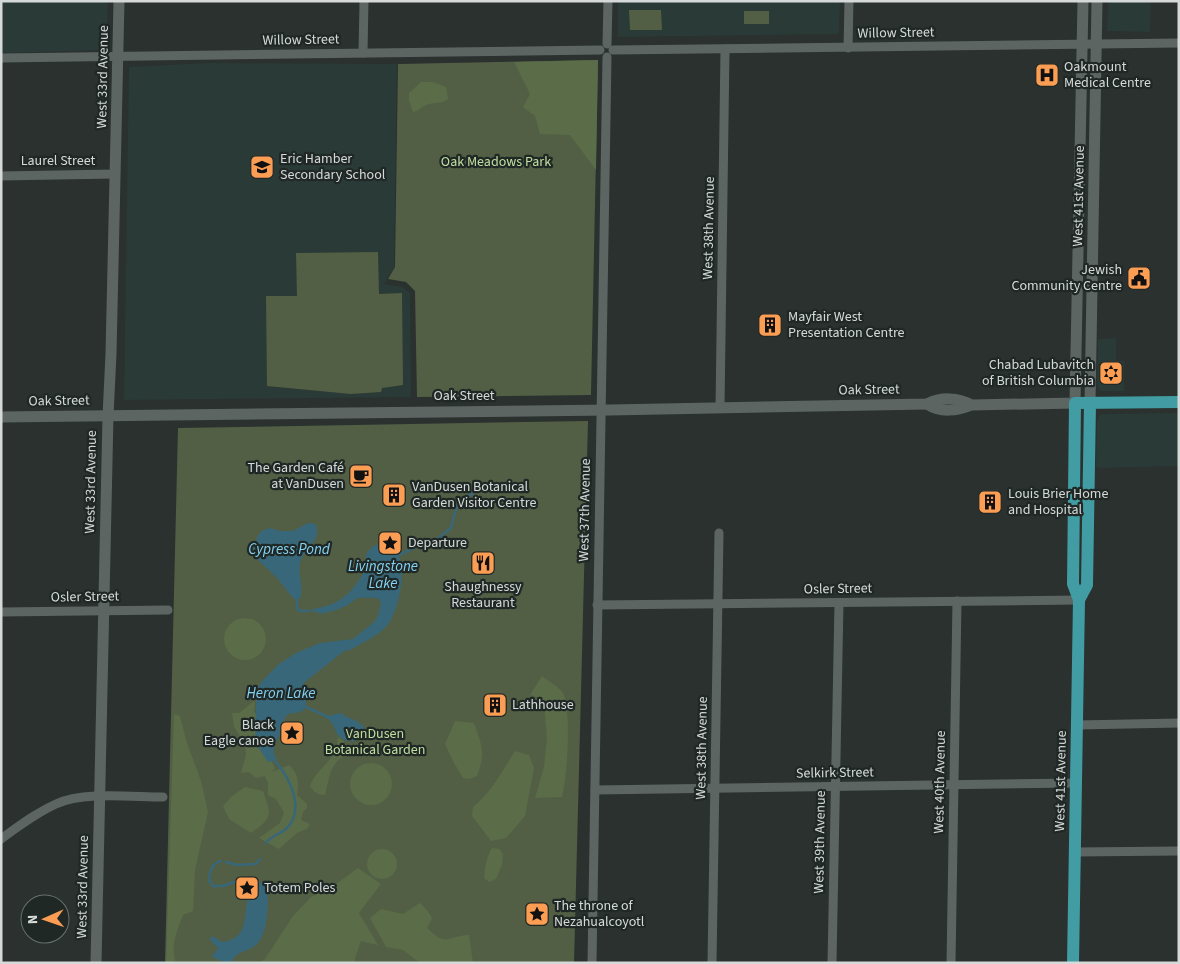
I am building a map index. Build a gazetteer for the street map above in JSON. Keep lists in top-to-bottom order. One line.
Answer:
{"streets":{"main road":["West 33rd Avenue","West 41st Avenue","Oak Street"],"street":["Willow Street","Laurel Street","West 38th Avenue","West 37th Avenue","Osler Street","Selkirk Street","West 40th Avenue","West 39th Avenue"]},"crossings":[["Willow Street","West 33rd Avenue"],["Willow Street","West 41st Avenue"],["Willow Street","West 38th Avenue"],["Willow Street","West 37th Avenue"],["West 33rd Avenue","Laurel Street"],["West 33rd Avenue","Oak Street"],["West 33rd Avenue","Osler Street"],["West 41st Avenue","Oak Street"],["West 41st Avenue","Osler Street"],["West 41st Avenue","Selkirk Street"],["West 38th Avenue","Oak Street"],["West 38th Avenue","Osler Street"],["West 38th Avenue","Selkirk Street"],["Oak Street","West 37th Avenue"],["West 37th Avenue","Osler Street"],["West 37th Avenue","Selkirk Street"],["Osler Street","West 40th Avenue"],["Osler Street","West 39th Avenue"],["Selkirk Street","West 40th Avenue"],["Selkirk Street","West 39th Avenue"]],"water":["Cypress Pond","Livingstone Lake","Heron Lake"],"parks":["Oak Meadows Park","VanDusen Botanical Garden"],"places":{"hospital":["Oakmount Medical Centre"],"school or university":["Eric Hamber Secondary School"],"public building":["Jewish Community Centre"],"building":["Mayfair West Presentation Centre","VanDusen Botanical Garden Visitor Centre","Louis Brier Home and Hospital","Lathhouse"],"synagogue":["Chabad Lubavitch of British Columbia"],"cafe":["The Garden Café at VanDusen"],"place":["Departure","Black Eagle canoe","Totem Poles","The throne of Nezahualcoyotl"],"restaurant":["Shaughnessy Restaurant"]},"north":"left"}
